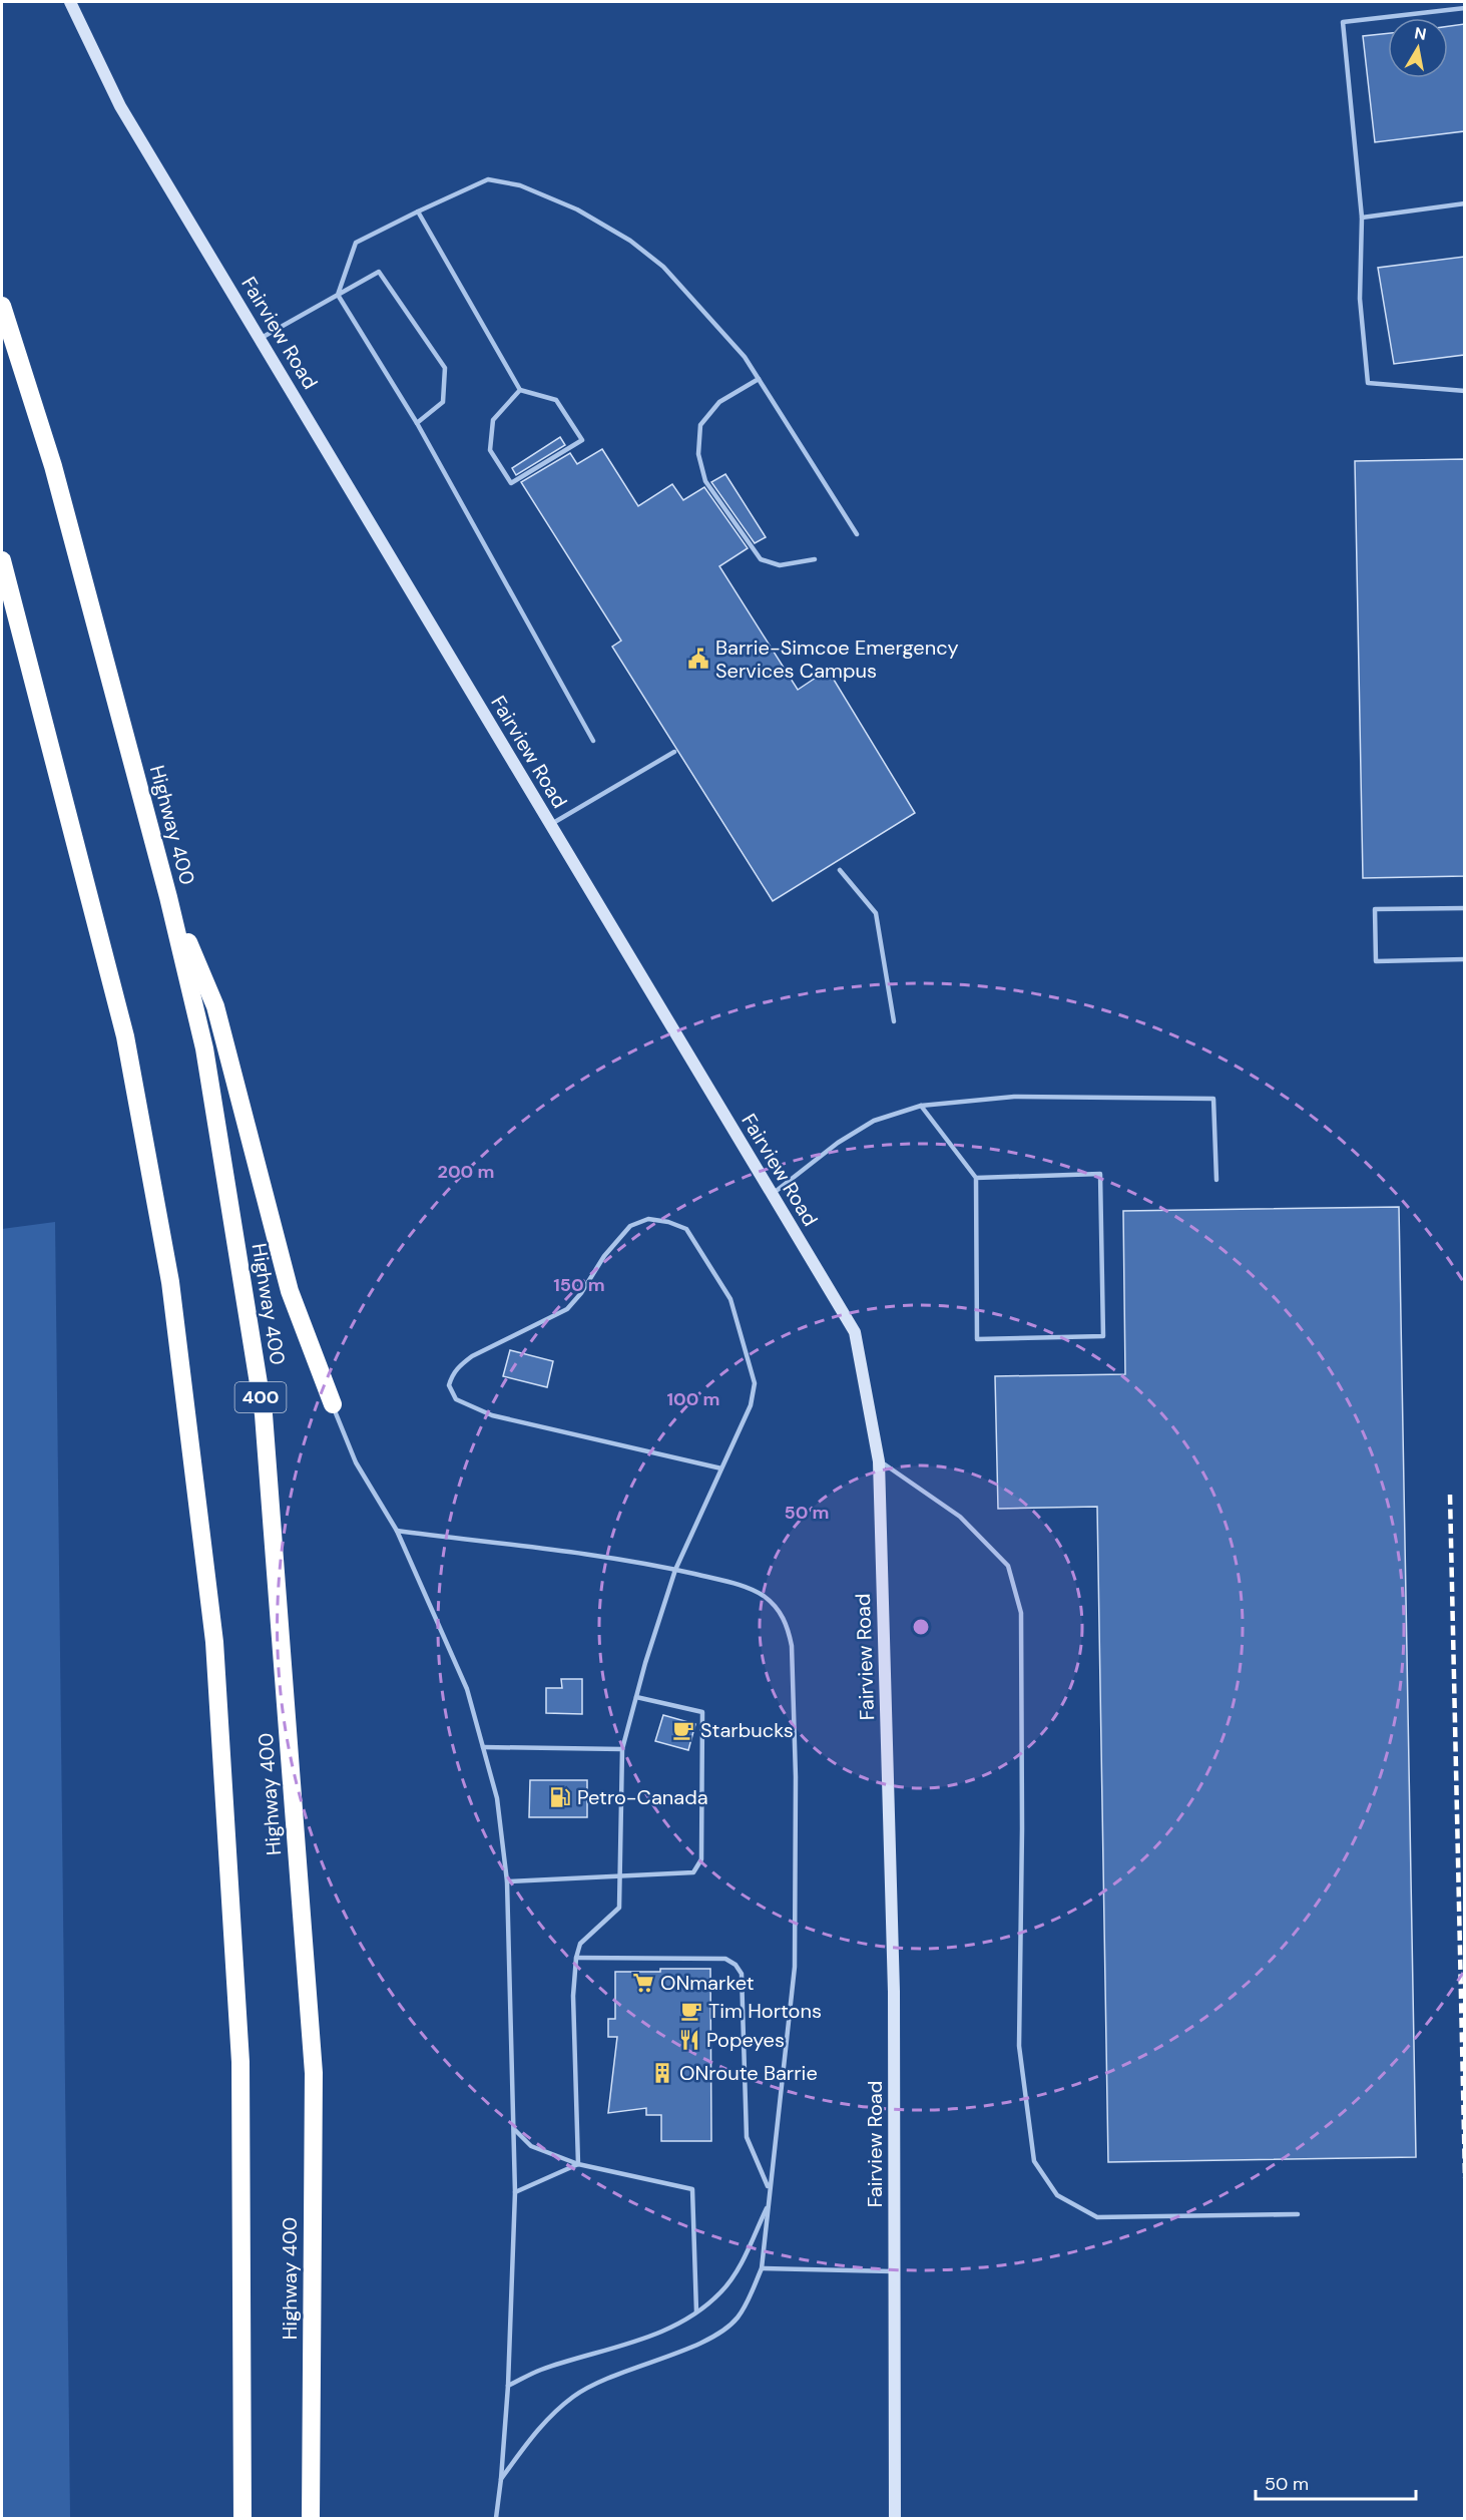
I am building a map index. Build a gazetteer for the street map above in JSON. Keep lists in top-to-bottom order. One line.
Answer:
{"streets":{"highway":["Highway 400","400"],"street":["Fairview Road"]},"places":{"public building":["Barrie-Simcoe Emergency Services Campus"],"cafe":["Starbucks","Tim Hortons"],"fuel station":["Petro-Canada"],"supermarket":["ONmarket"],"restaurant":["Popeyes"],"building":["ONroute Barrie"]},"scale_bar":"50 m","north":"top","rings":["200 m","150 m","100 m","50 m"]}
